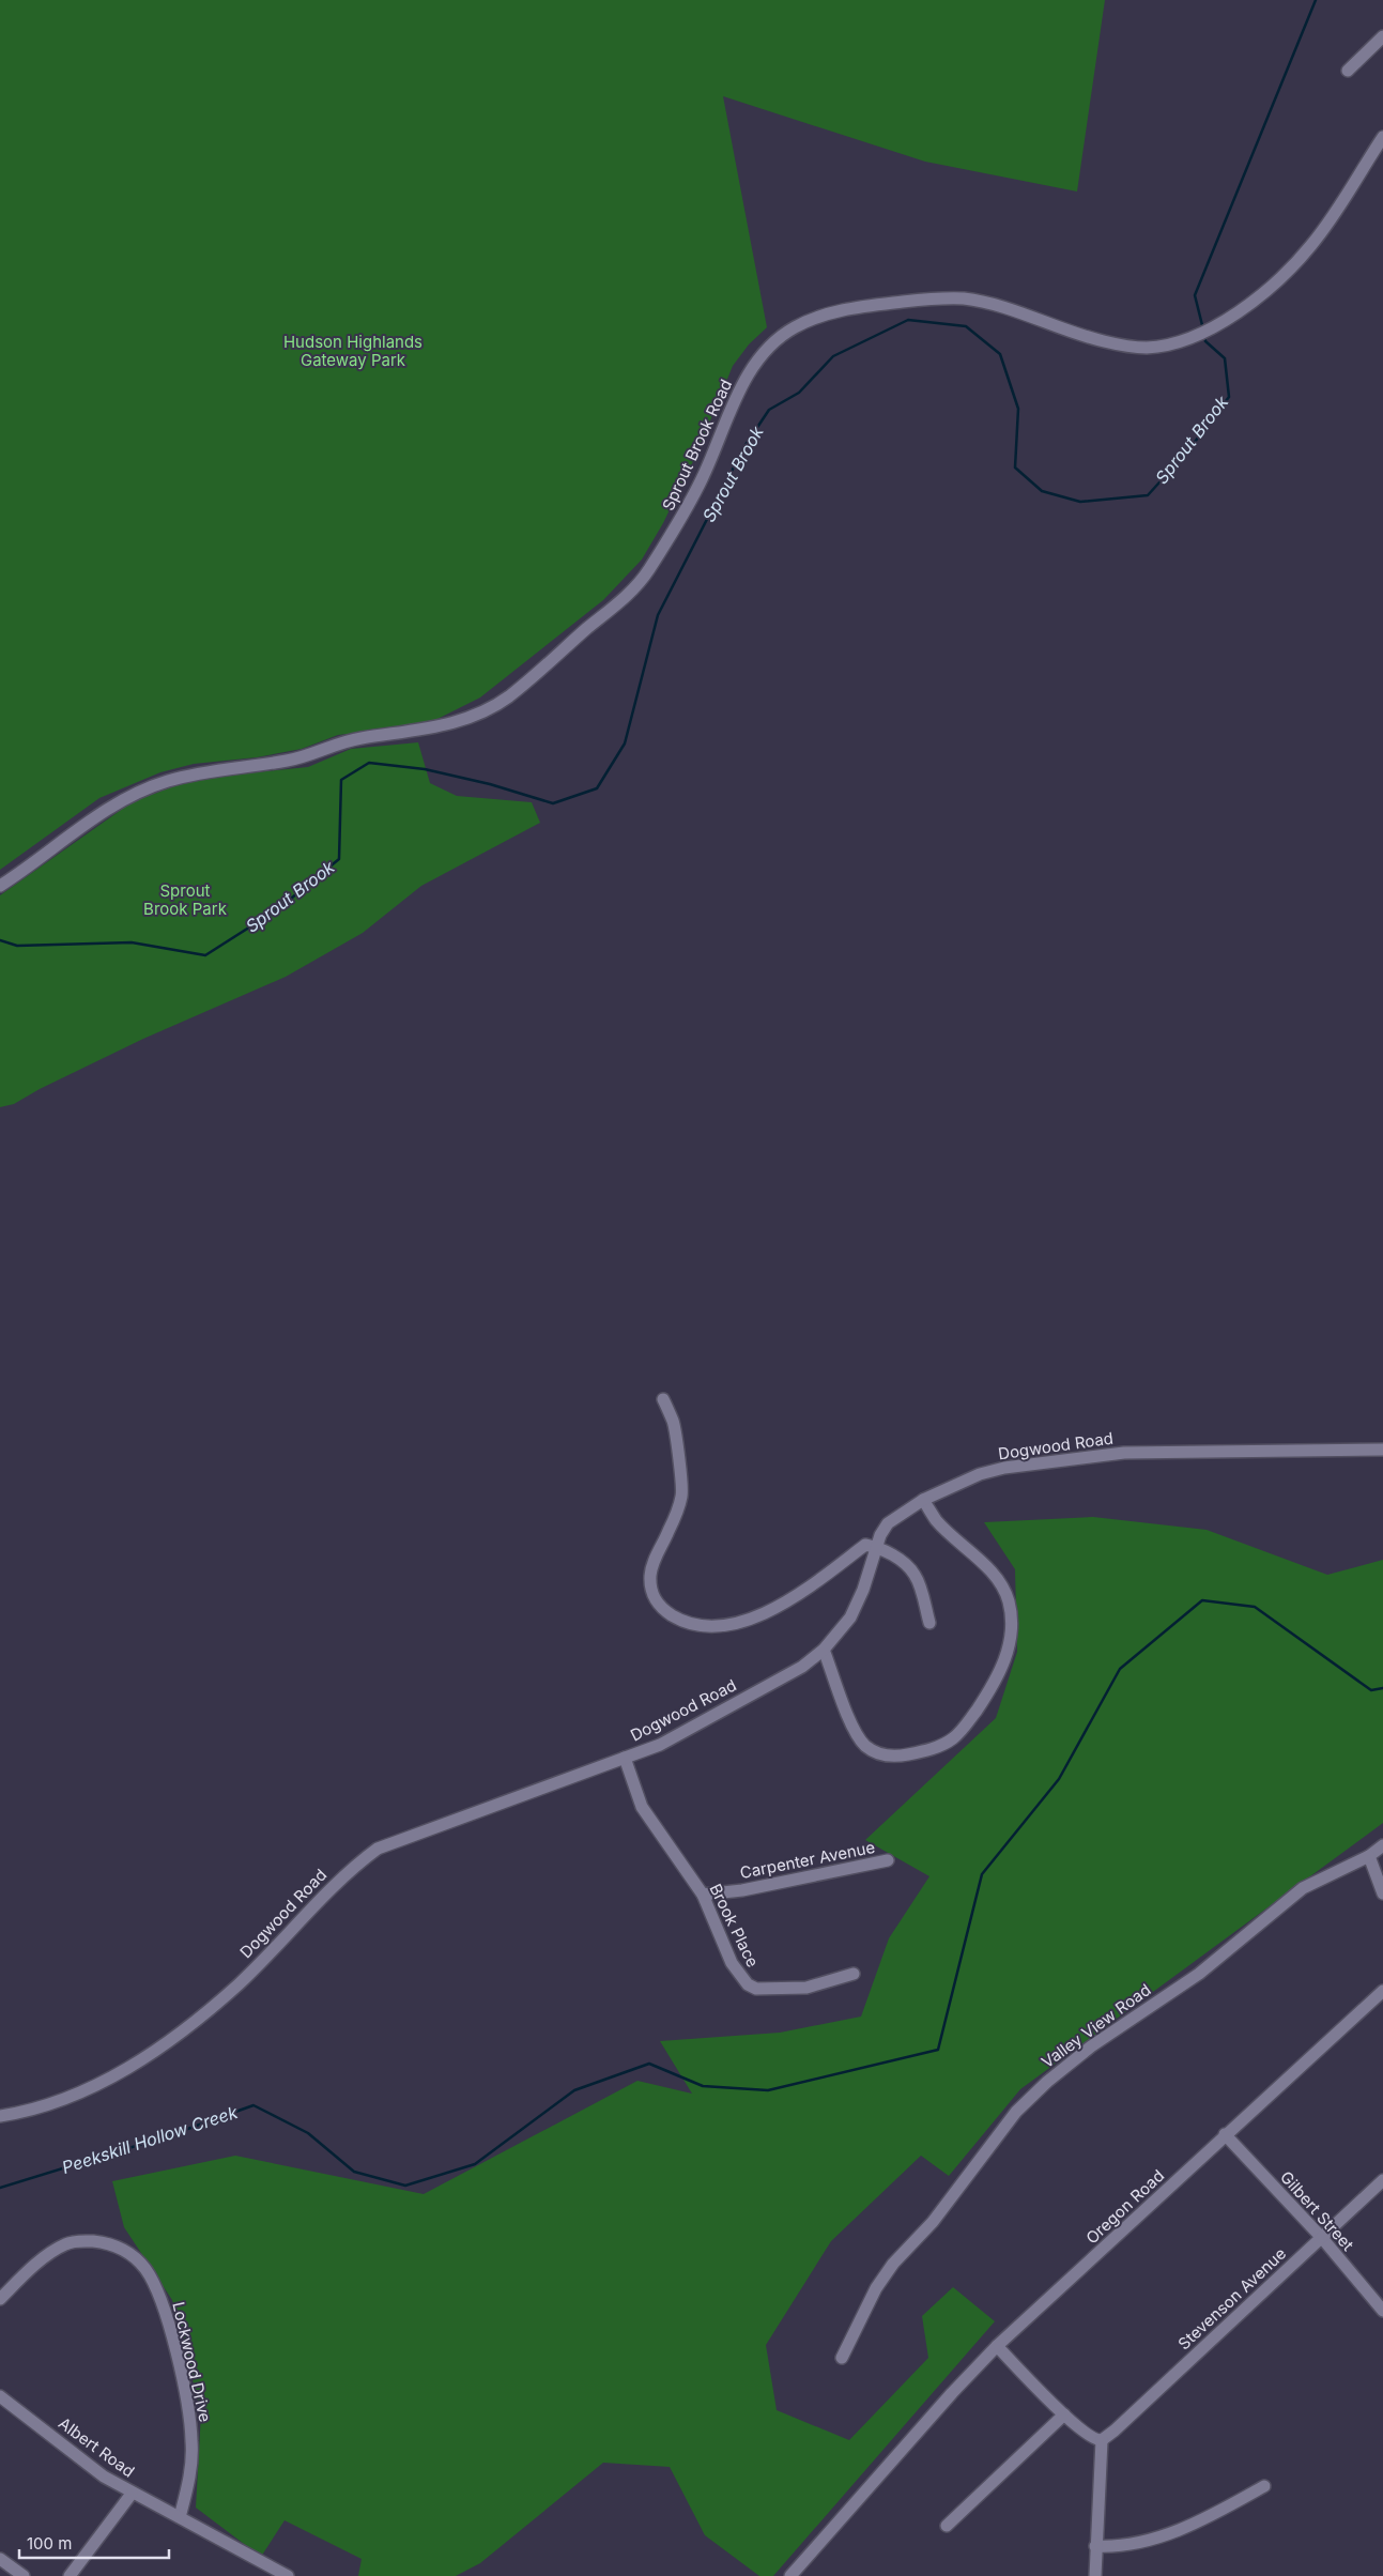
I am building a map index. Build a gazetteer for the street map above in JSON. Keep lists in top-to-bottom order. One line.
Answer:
{"streets":{"street":["Sprout Brook Road","Dogwood Road","Carpenter Avenue","Brook Place","Valley View Road","Oregon Road","Gilbert Street","Stevenson Avenue","Lockwood Drive","Albert Road"]},"crossings":[["Dogwood Road","Brook Place"],["Carpenter Avenue","Brook Place"],["Oregon Road","Gilbert Street"],["Gilbert Street","Stevenson Avenue"],["Lockwood Drive","Albert Road"]],"water":["Sprout Brook","Peekskill Hollow Creek"],"parks":["Hudson Highlands Gateway Park","Sprout Brook Park"],"scale_bar":"100 m"}
